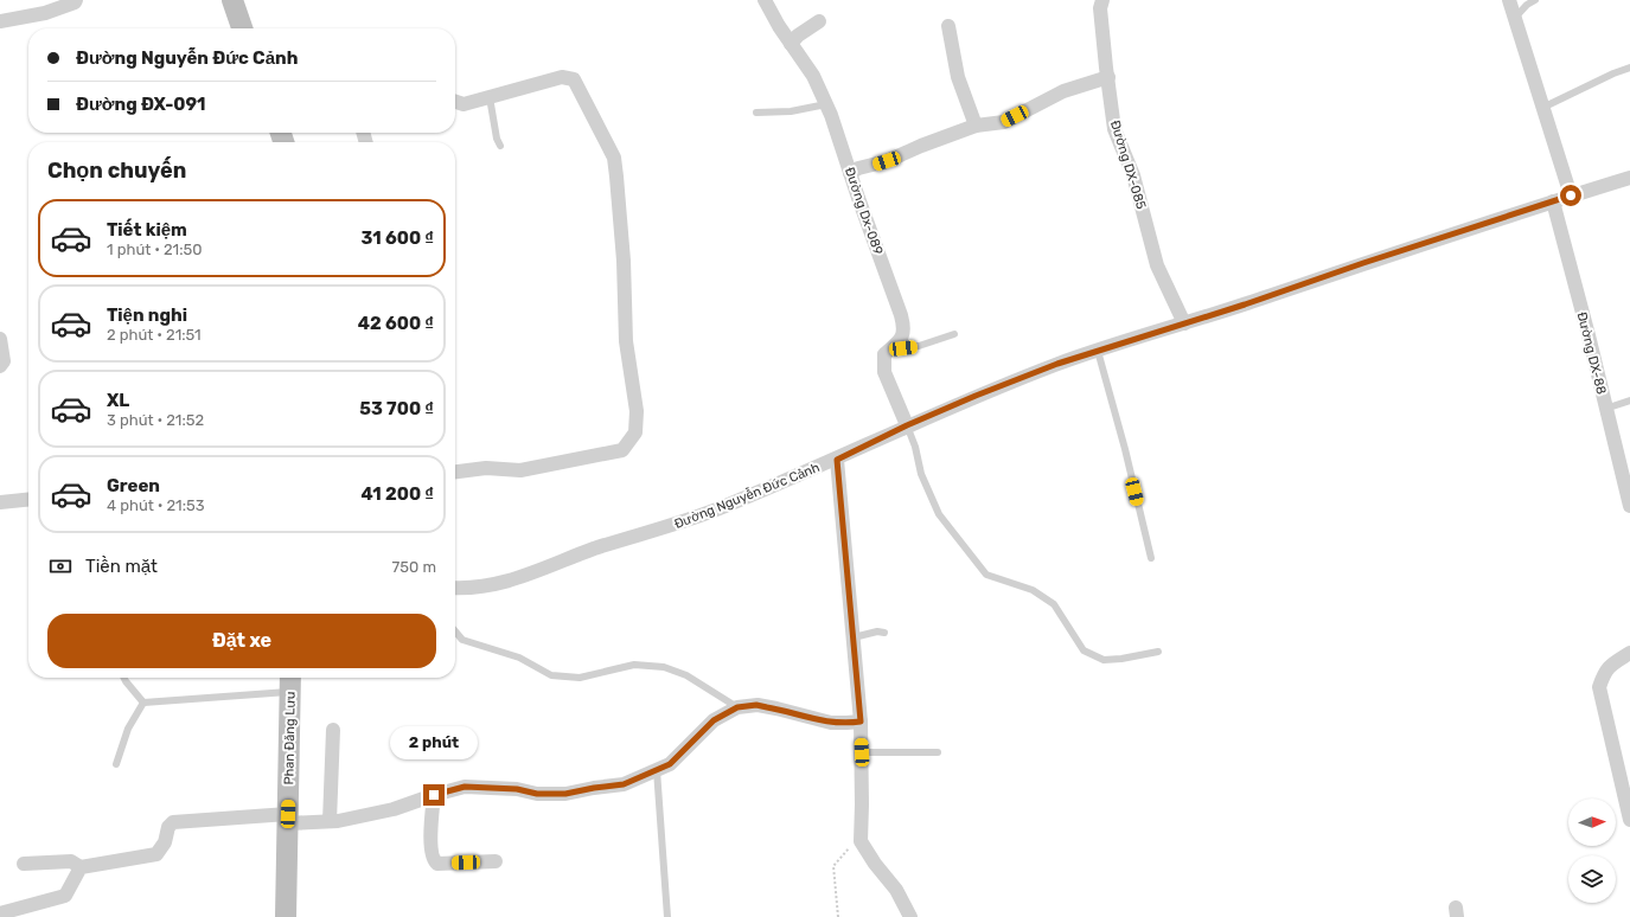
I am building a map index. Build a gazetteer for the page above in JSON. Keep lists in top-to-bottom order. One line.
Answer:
{"streets":{"street":["Đường DX-085","Đường Dx-089","Đường DX-88","Đường Nguyễn Đức Cảnh","Phan Đăng Lưu"]},"crossings":[["Đường DX-085","Đường Nguyễn Đức Cảnh"],["Đường Dx-089","Đường Nguyễn Đức Cảnh"],["Đường DX-88","Đường Nguyễn Đức Cảnh"]],"north":"right","page":{"banner":["Đường Nguyễn Đức Cảnh","Đường ĐX-091"],"heading":"Chọn chuyến","list":[{"name":"Tiết kiệm","note":"1 phút · 21:50","value":"31 600 ₫"},{"name":"Tiện nghi","note":"2 phút · 21:51","value":"42 600 ₫"},{"name":"XL","note":"3 phút · 21:52","value":"53 700 ₫"},{"name":"Green","note":"4 phút · 21:53","value":"41 200 ₫"}],"pay":["Tiền mặt","750 m"],"buttons":"Đặt xe","bubble":"2 phút"}}
